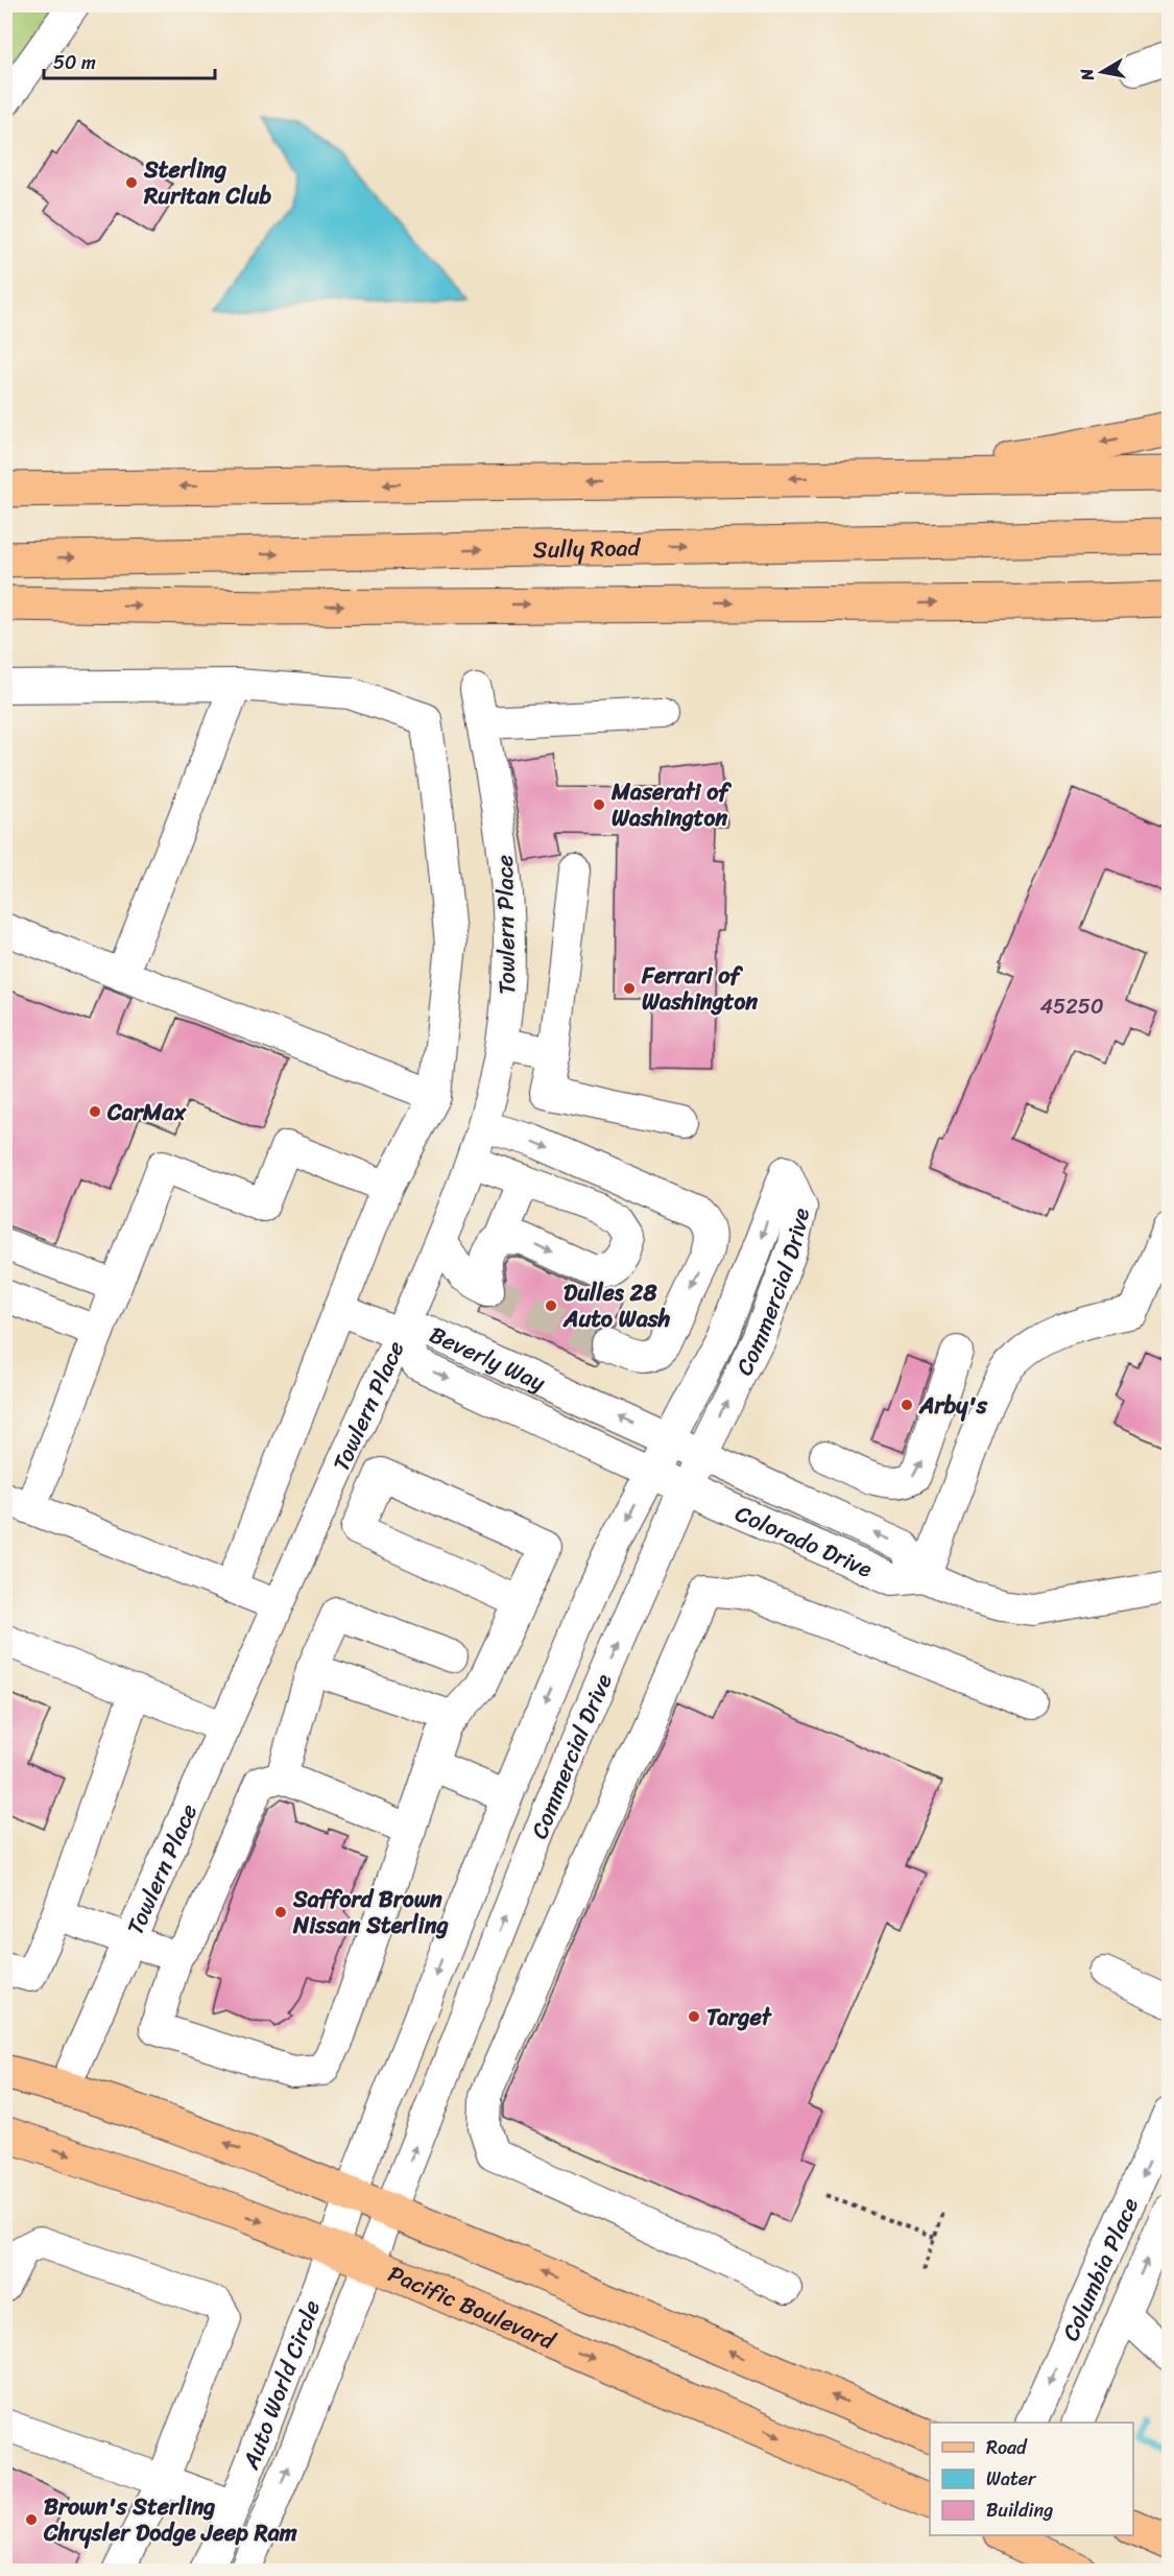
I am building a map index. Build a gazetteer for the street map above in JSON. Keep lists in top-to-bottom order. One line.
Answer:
{"streets":{"main road":["Sully Road","Pacific Boulevard"],"street":["Towlern Place","Commercial Drive","Beverly Way","Colorado Drive","Columbia Place","Auto World Circle"]},"crossings":[["Towlern Place","Beverly Way"],["Commercial Drive","Beverly Way"],["Commercial Drive","Colorado Drive"],["Commercial Drive","Pacific Boulevard"],["Commercial Drive","Auto World Circle"],["Beverly Way","Colorado Drive"],["Pacific Boulevard","Auto World Circle"]],"places":["Sterling Ruritan Club","Maserati of Washington","Ferrari of Washington","CarMax","Dulles 28 Auto Wash","Arby's","Safford Brown Nissan Sterling","Target","Brown's Sterling Chrysler Dodge Jeep Ram"],"house_numbers":["45250"],"legend":["Road","Water","Building"],"scale_bar":"50 m","north":"left"}
